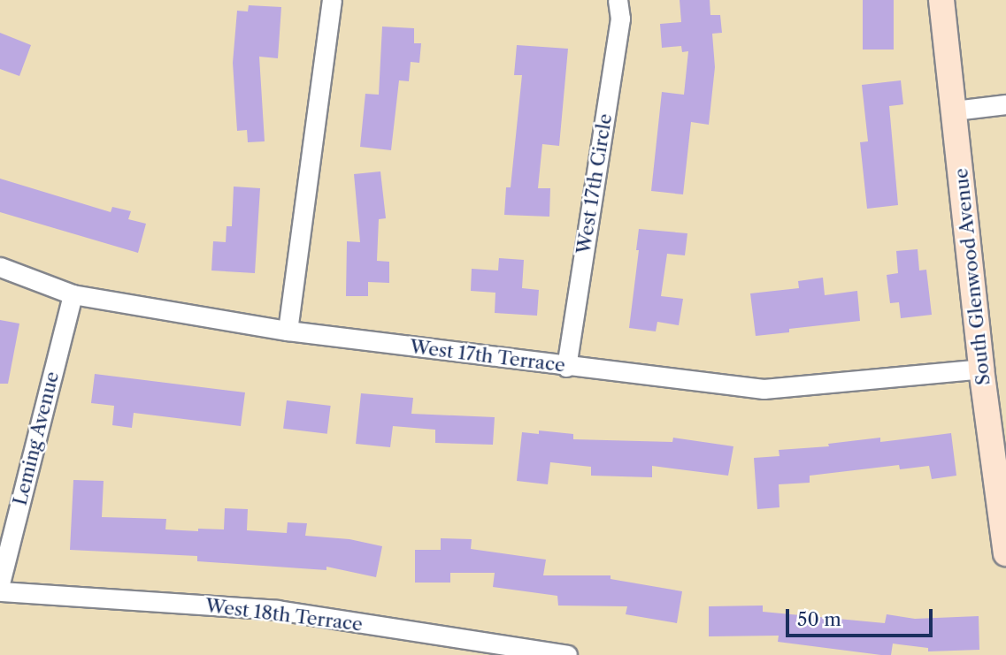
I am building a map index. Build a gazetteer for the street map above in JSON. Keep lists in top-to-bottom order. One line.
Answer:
{"streets":{"street":["West 17th Circle","South Glenwood Avenue","West 17th Terrace","Leming Avenue","West 18th Terrace"]},"crossings":[["West 17th Circle","West 17th Terrace"],["South Glenwood Avenue","West 17th Terrace"],["West 17th Terrace","Leming Avenue"]],"scale_bar":"50 m"}
